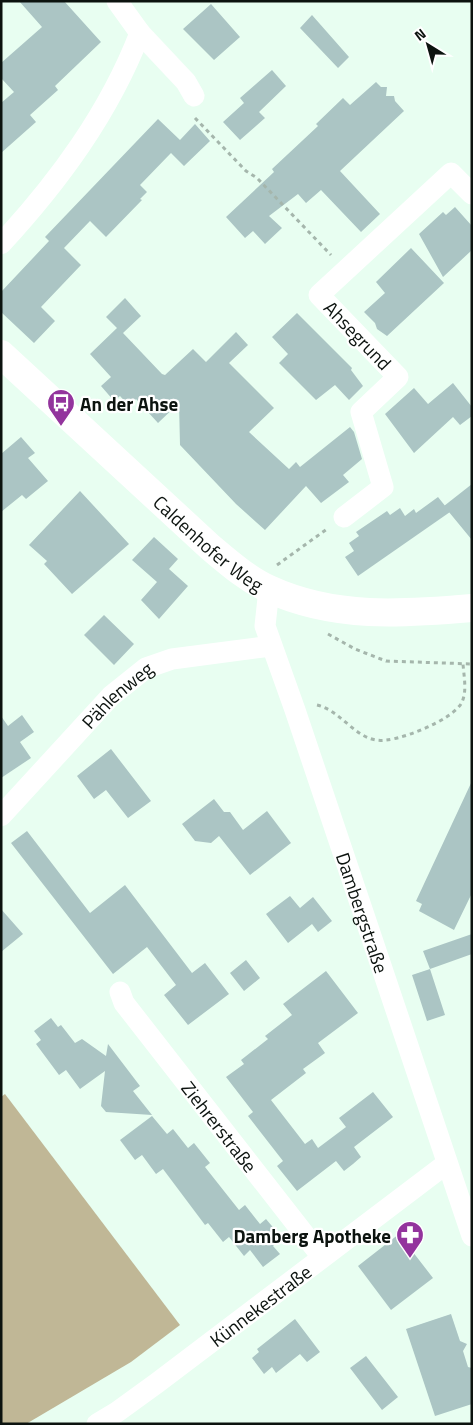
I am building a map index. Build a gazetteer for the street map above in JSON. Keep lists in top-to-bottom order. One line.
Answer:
{"streets":{"main road":["Caldenhofer Weg"],"street":["Ahsegrund","Pählenweg","Dambergstraße","Ziehrerstraße","Künnekestraße"]},"crossings":[["Caldenhofer Weg","Dambergstraße"],["Pählenweg","Dambergstraße"],["Dambergstraße","Künnekestraße"],["Ziehrerstraße","Künnekestraße"]],"places":{"bus stop":["An der Ahse"],"pharmacy":["Damberg Apotheke"]},"north":"top left"}
